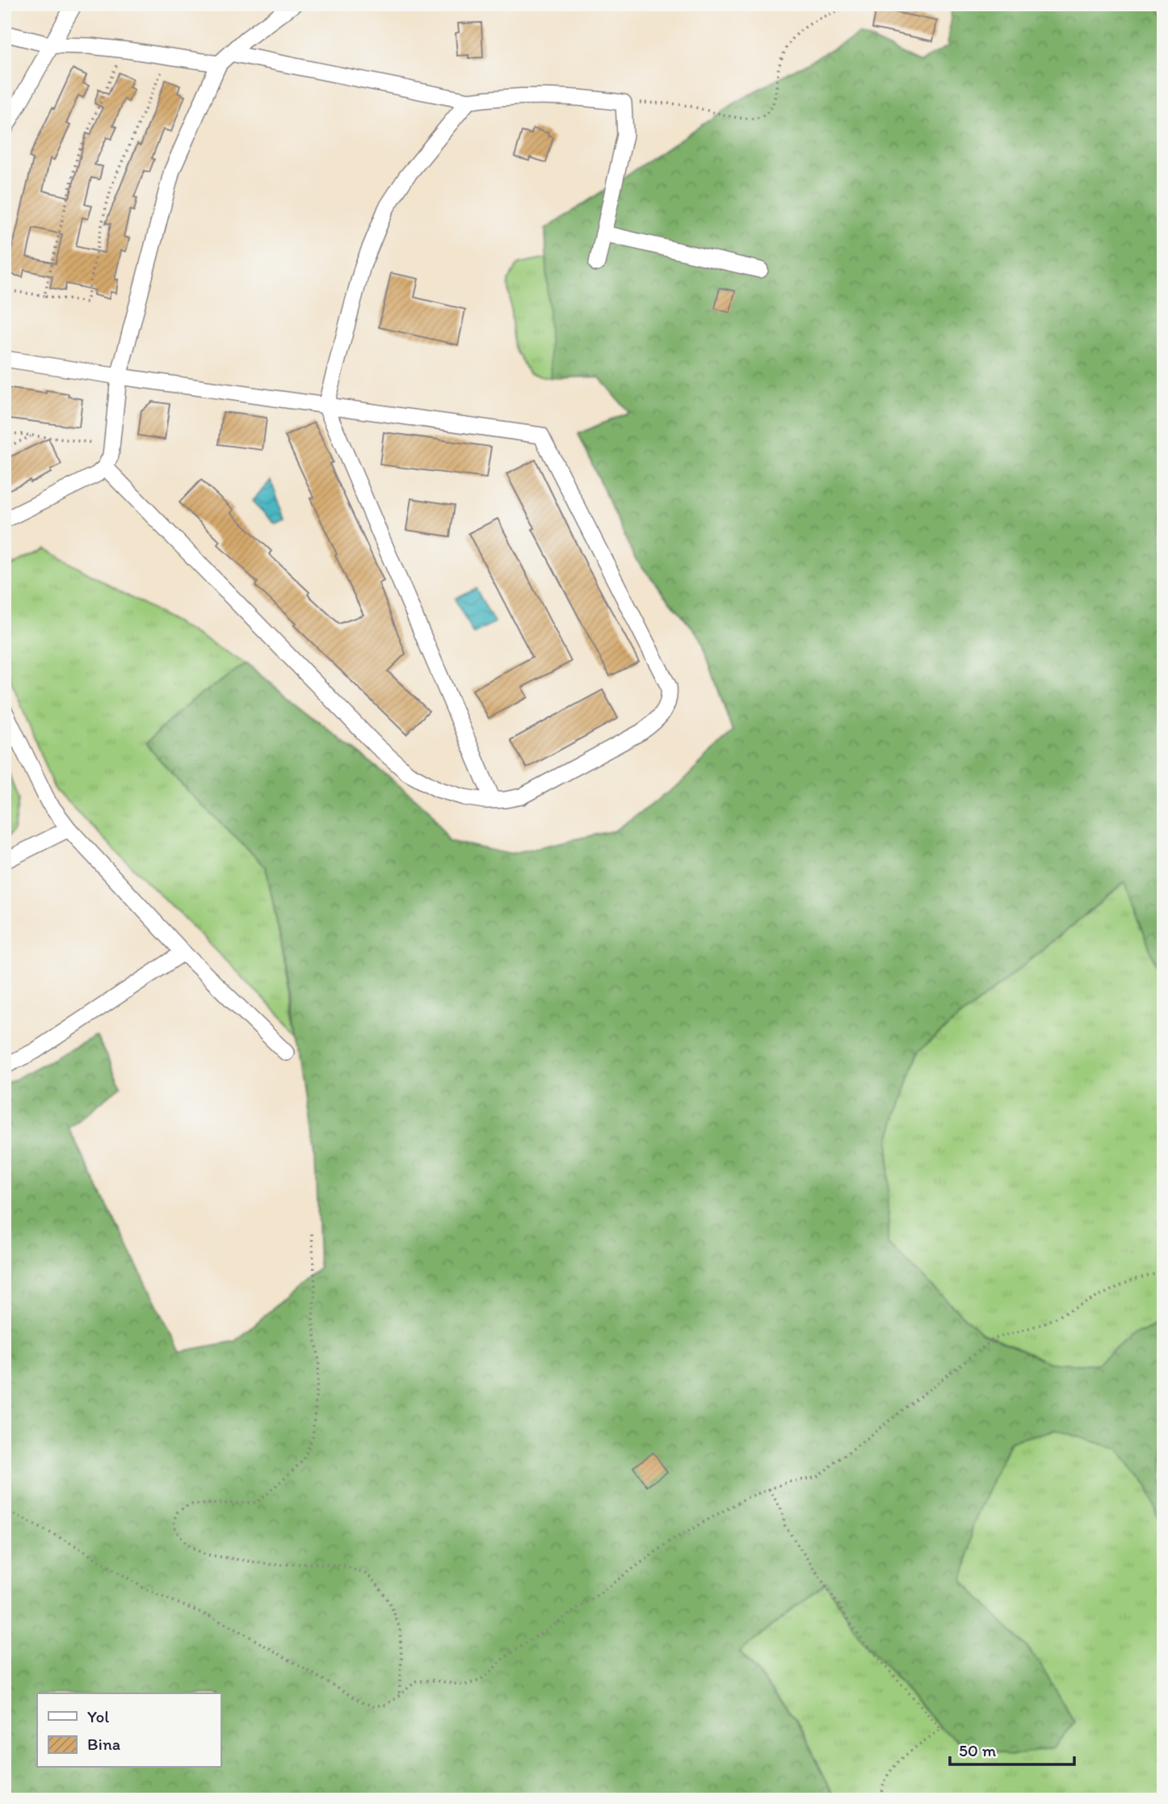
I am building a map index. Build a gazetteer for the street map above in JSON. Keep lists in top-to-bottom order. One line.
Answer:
{"legend":["Yol","Bina"],"scale_bar":"50 m"}
